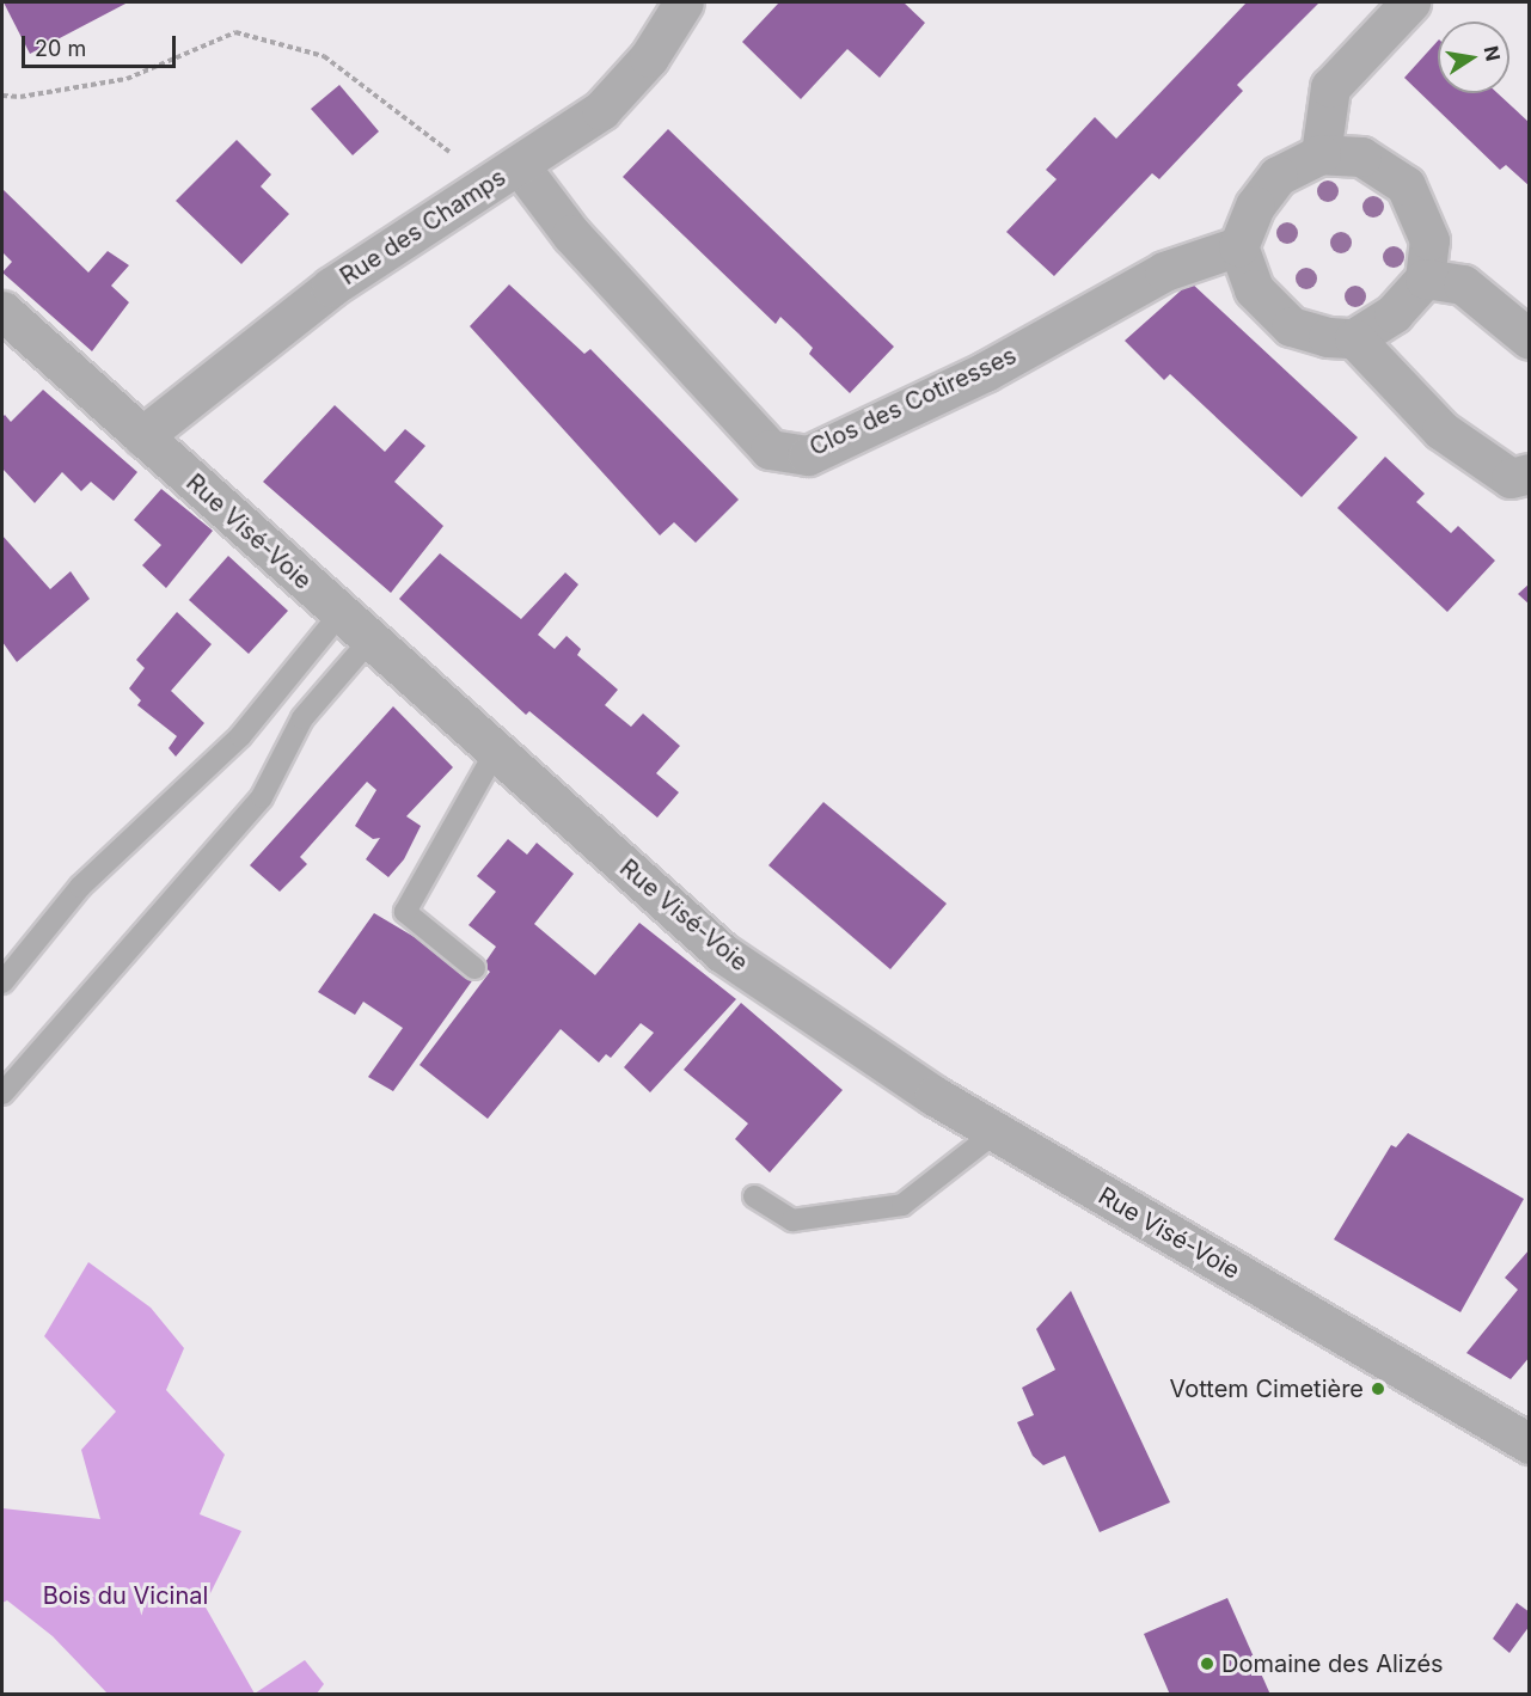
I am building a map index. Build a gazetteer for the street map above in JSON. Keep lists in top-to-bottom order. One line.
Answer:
{"streets":{"street":["Rue des Champs","Clos des Cotiresses","Rue Visé-Voie"]},"crossings":[["Rue des Champs","Clos des Cotiresses"],["Rue des Champs","Rue Visé-Voie"]],"parks":["Bois du Vicinal"],"places":["Vottem Cimetière","Domaine des Alizés"],"scale_bar":"20 m","north":"right"}
